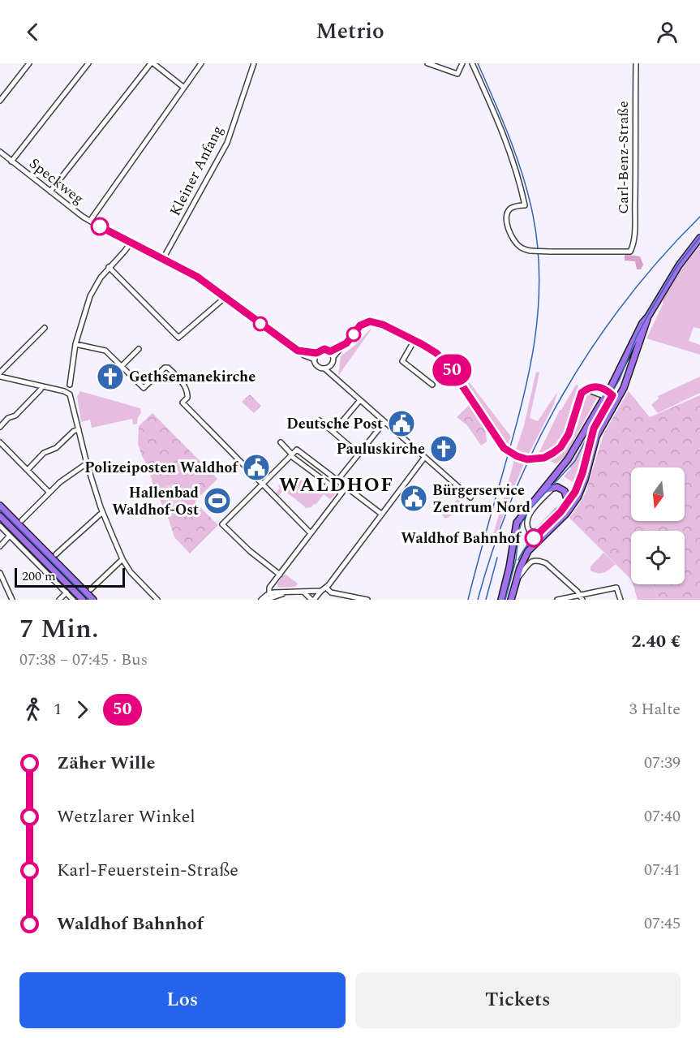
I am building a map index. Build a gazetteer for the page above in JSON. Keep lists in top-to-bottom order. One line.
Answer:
{"streets":{"street":["Carl-Benz-Straße","Kleiner Anfang","Speckweg"]},"crossings":[["Kleiner Anfang","Speckweg"]],"districts":["WALDHOF"],"places":{"church":["Gethsemanekirche","Pauluskirche"],"public building":["Deutsche Post","Polizeiposten Waldhof","Bürgerservice Zentrum Nord"],"sports":["Hallenbad Waldhof-Ost"],"other":["Waldhof Bahnhof"]},"lines":["bus line 50"],"scale_bar":"200 m","north":"bottom","page":{"header":"Metrio","on_map":"50","scale":"200 m","heading":["7 Min.","07:38 – 07:45 · Bus","2.40 €"],"legs":["1","50","3 Halte"],"list":[{"name":"Zäher Wille","value":"07:39"},{"name":"Wetzlarer Winkel","value":"07:40"},{"name":"Karl-Feuerstein-Straße","value":"07:41"},{"name":"Waldhof Bahnhof","value":"07:45"}],"buttons":["Los","Tickets"]}}
